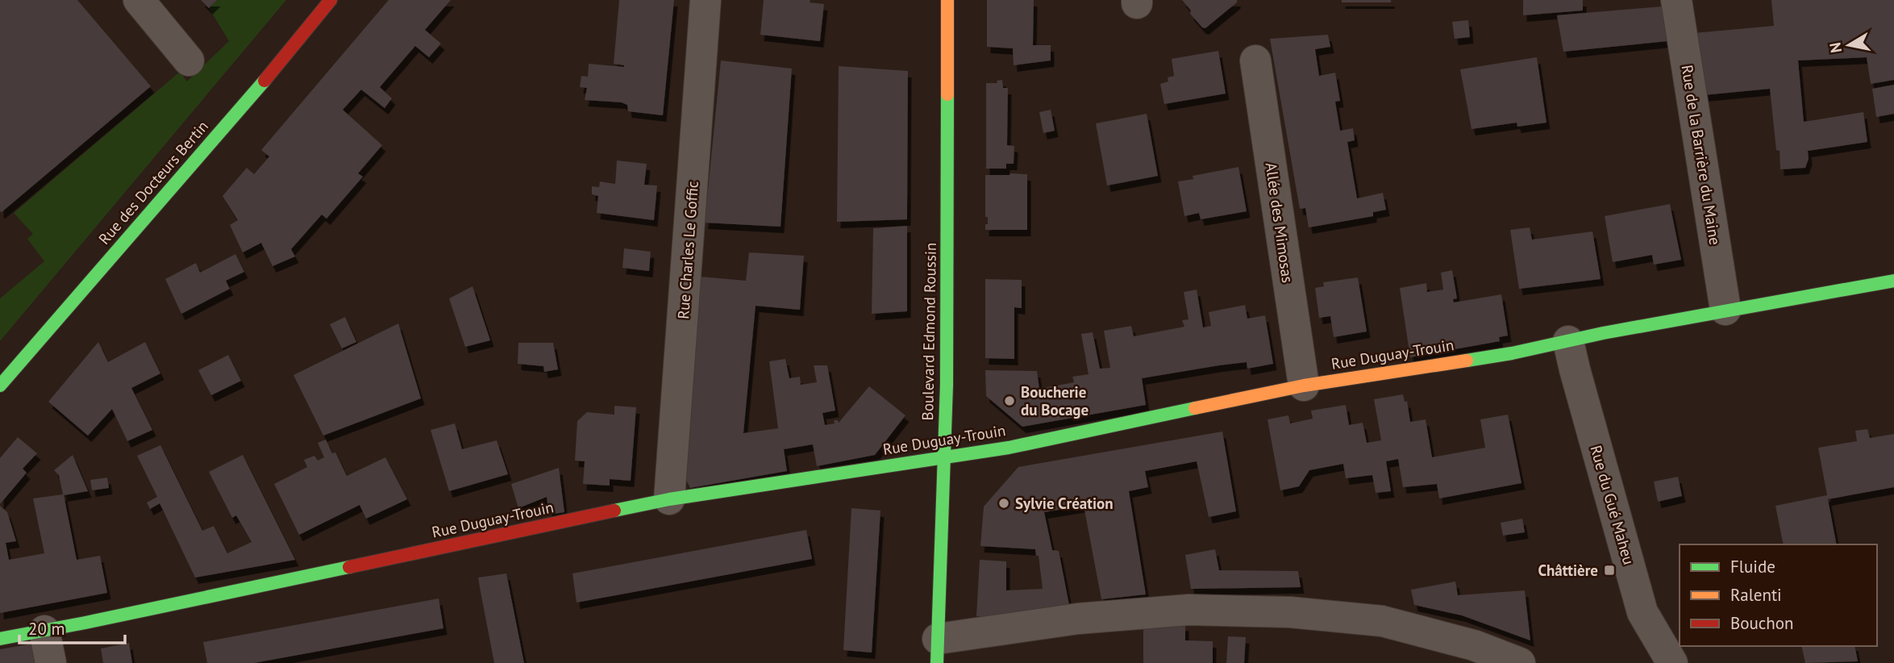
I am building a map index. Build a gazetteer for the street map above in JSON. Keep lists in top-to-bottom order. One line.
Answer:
{"streets":{"street":["Rue de la Barrière du Maine","Rue des Docteurs Bertin","Allée des Mimosas","Rue Charles Le Goffic","Boulevard Edmond Roussin","Rue Duguay-Trouin","Rue du Gué Maheu"]},"crossings":[["Rue de la Barrière du Maine","Rue Duguay-Trouin"],["Allée des Mimosas","Rue Duguay-Trouin"],["Rue Charles Le Goffic","Rue Duguay-Trouin"],["Boulevard Edmond Roussin","Rue Duguay-Trouin"],["Rue Duguay-Trouin","Rue du Gué Maheu"]],"places":{"other":["Boucherie du Bocage","Sylvie Création"],"transit":["Châttière"]},"legend":["Fluide","Ralenti","Bouchon"],"scale_bar":"20 m","north":"left"}
